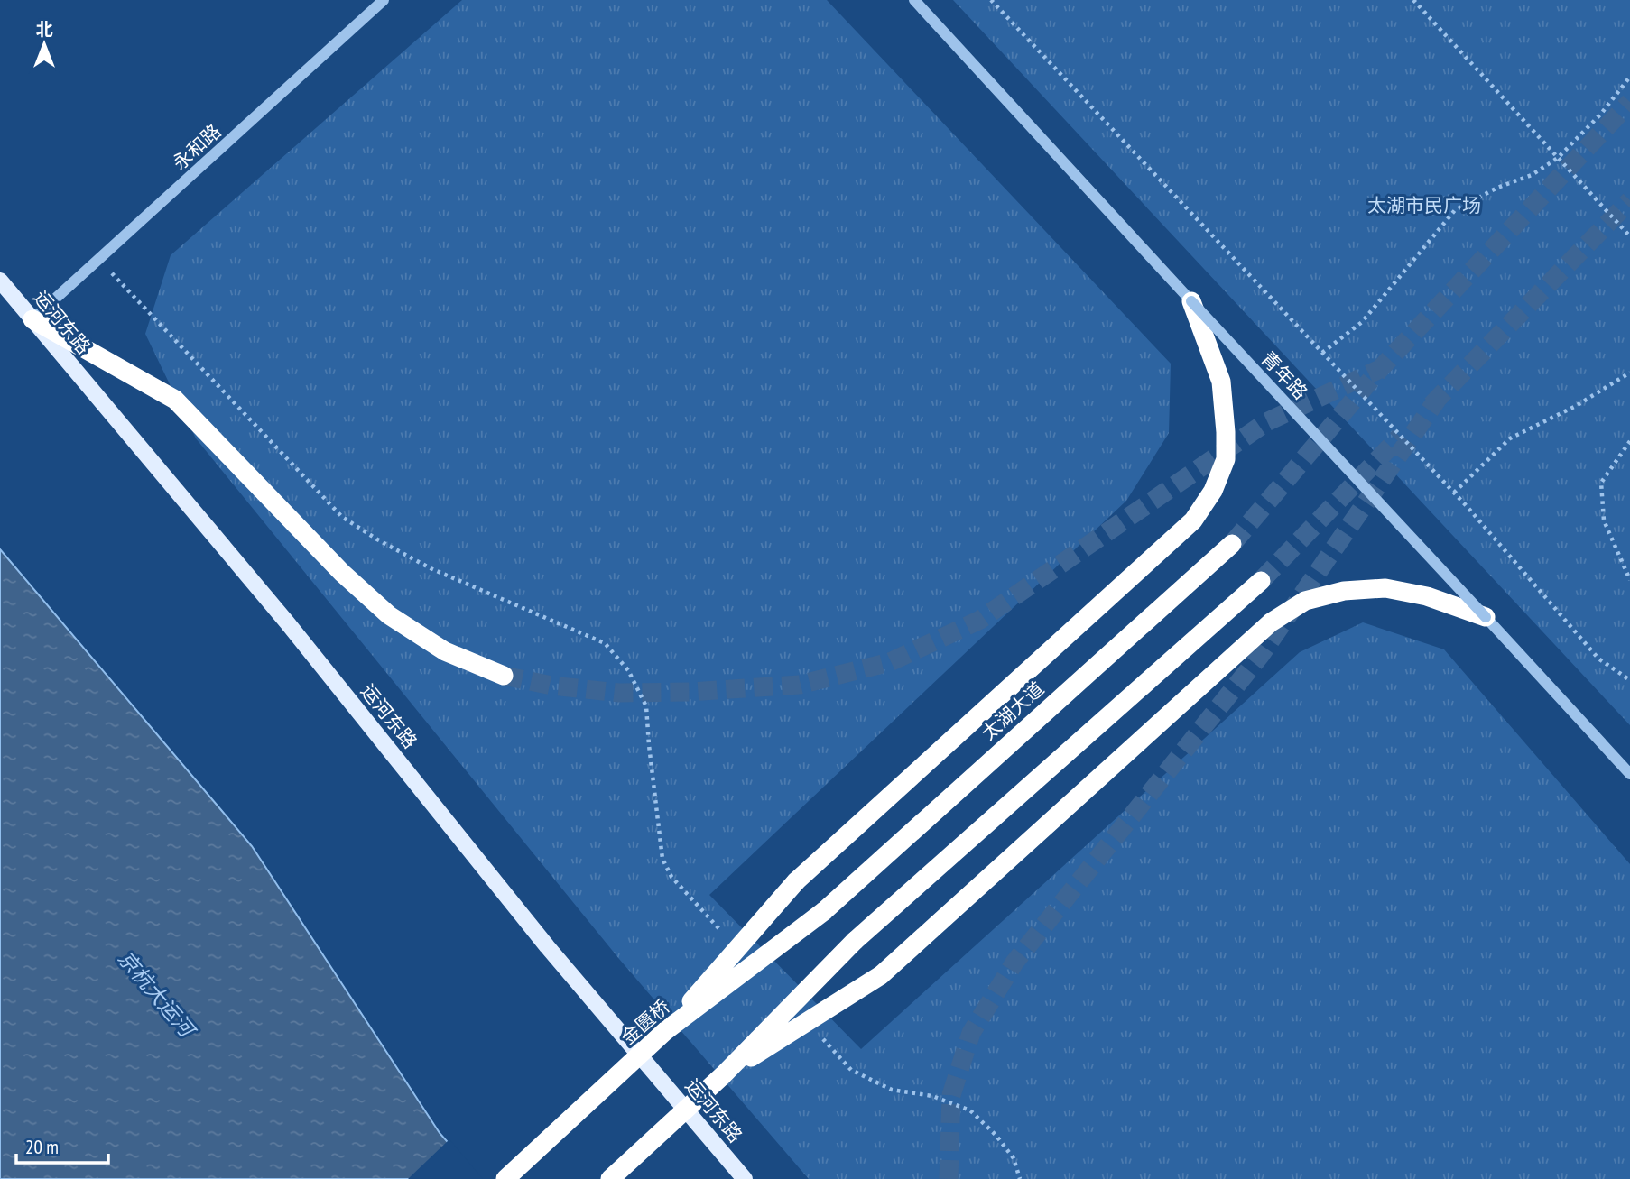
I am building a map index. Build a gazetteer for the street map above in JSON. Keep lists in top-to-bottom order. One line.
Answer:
{"streets":{"highway":["太湖大道","金匮桥"],"main road":["运河东路"],"street":["永和路","青年路"]},"crossings":[["永和路","运河东路"],["太湖大道","金匮桥"]],"water":["京杭大运河"],"parks":["太湖市民广场"],"scale_bar":"20 m","north":"top"}
